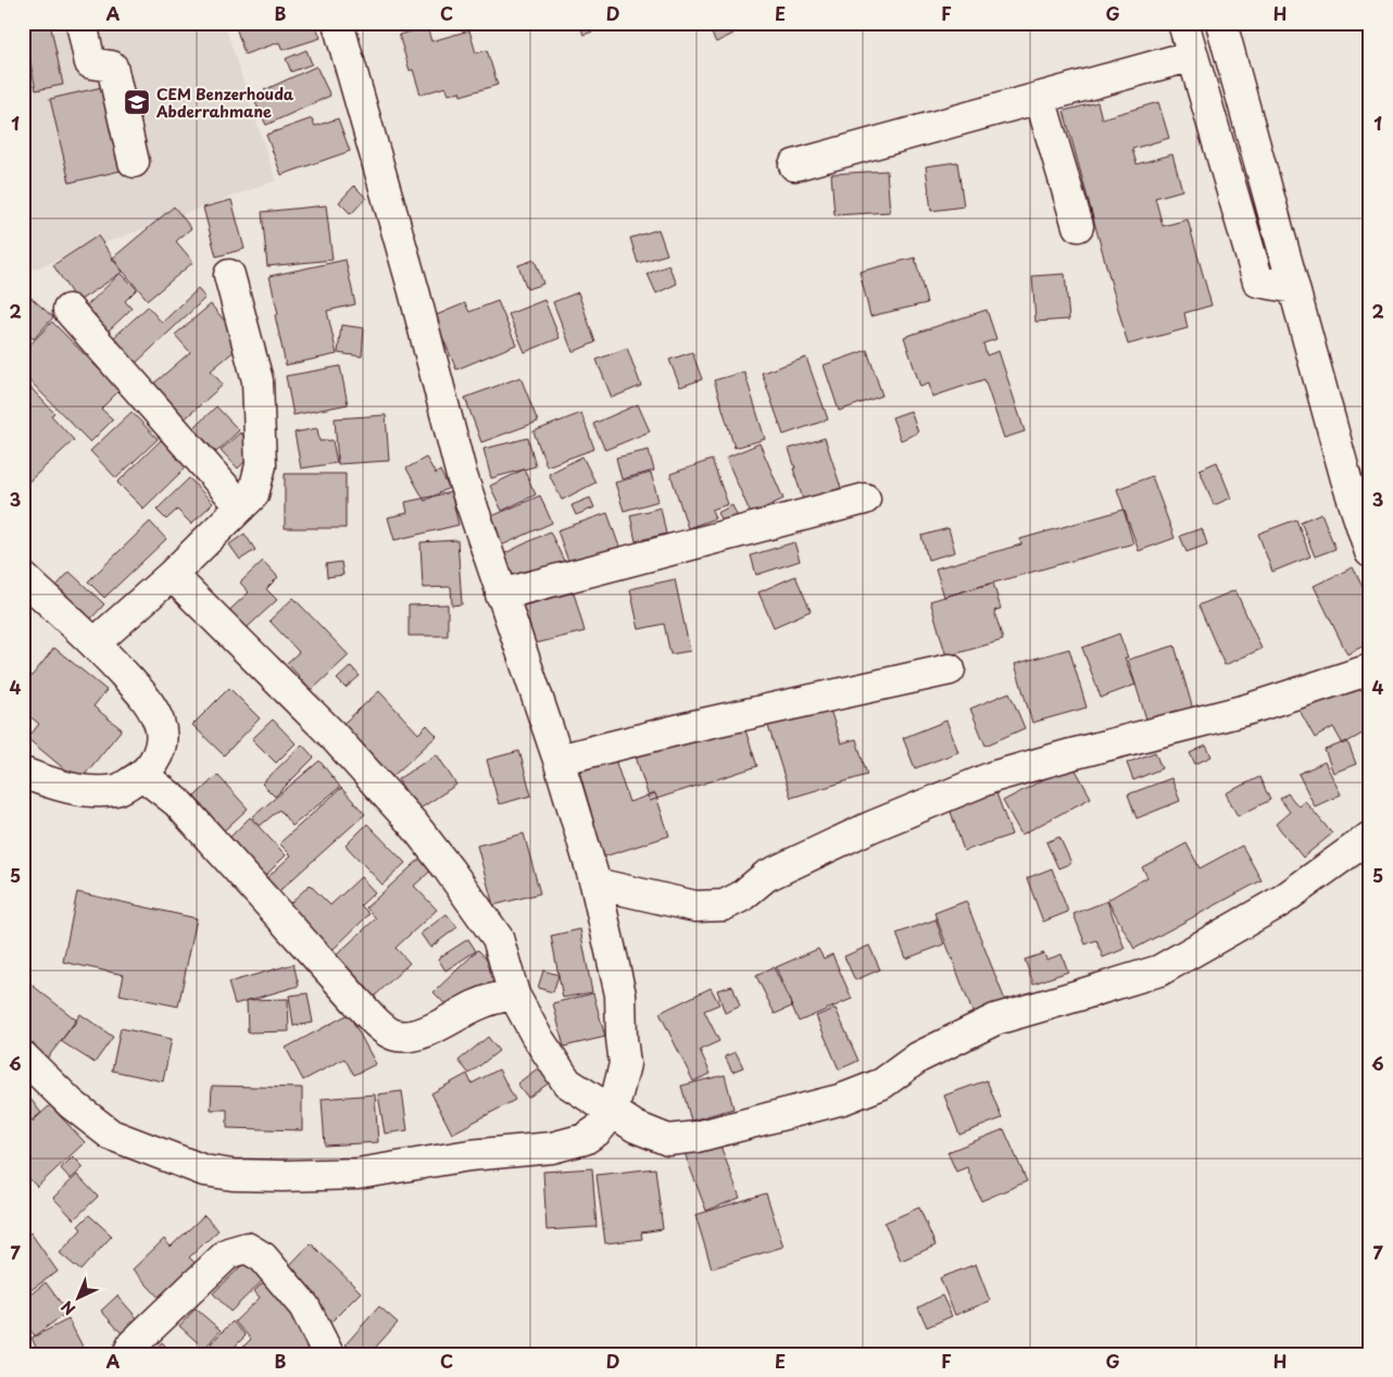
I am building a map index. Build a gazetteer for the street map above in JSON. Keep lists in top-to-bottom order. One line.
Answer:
{"places":{"school or university":["CEM Benzerhouda Abderrahmane"]},"north":"bottom left","grid":{"columns":["A","B","C","D","E","F","G","H"],"rows":["1","2","3","4","5","6","7"]}}
